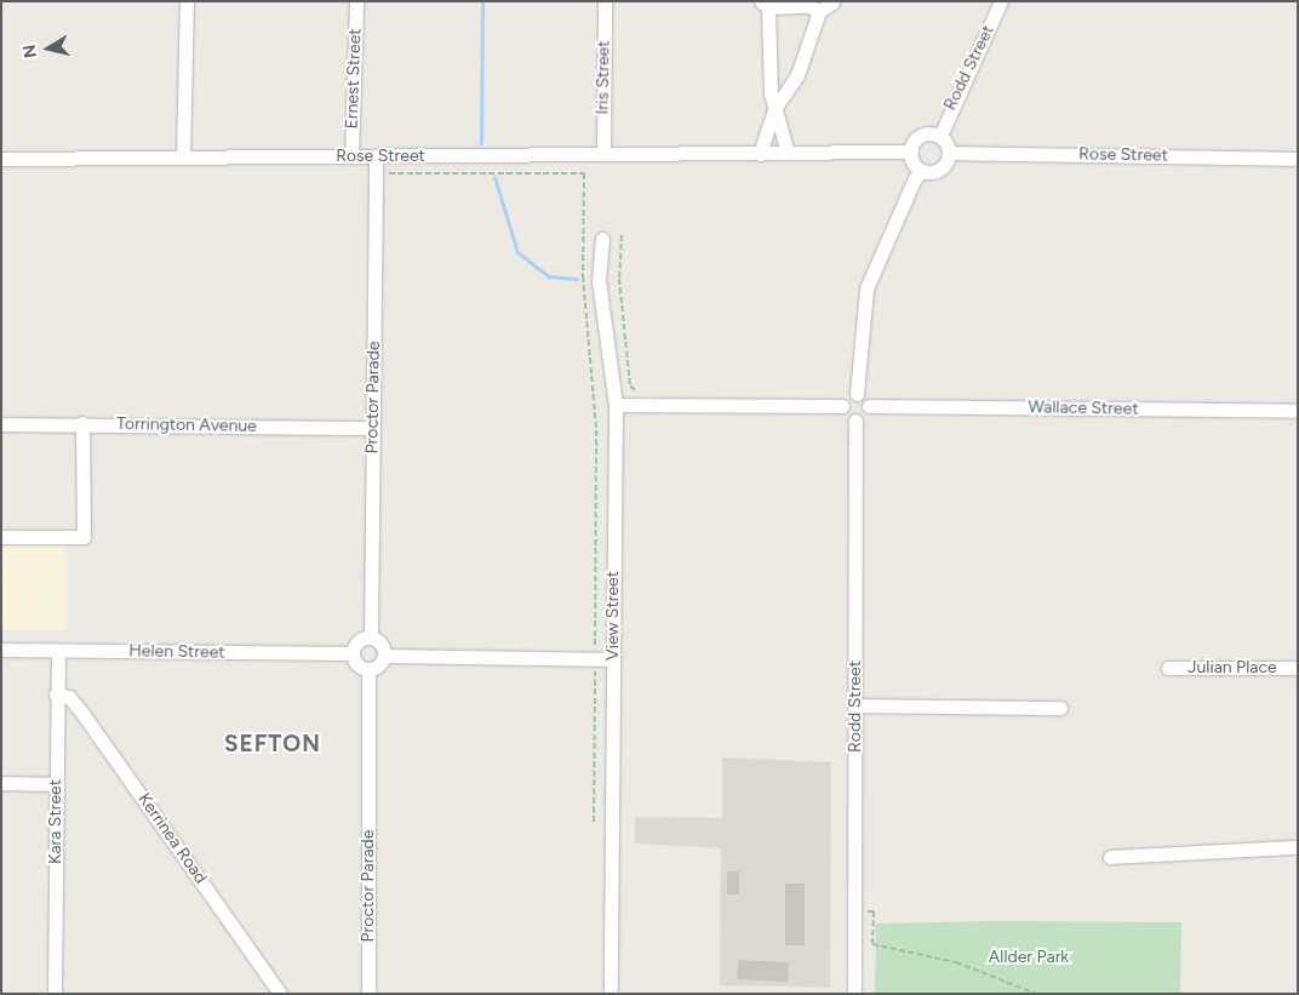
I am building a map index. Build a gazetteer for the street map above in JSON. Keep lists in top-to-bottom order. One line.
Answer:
{"streets":{"street":["Rodd Street","Iris Street","Ernest Street","Rose Street","Proctor Parade","Wallace Street","Torrington Avenue","View Street","Helen Street","Julian Place","Kara Street","Kerrinea Road"]},"crossings":[["Rodd Street","Rose Street"],["Rodd Street","Wallace Street"],["Iris Street","Rose Street"],["Ernest Street","Rose Street"],["Rose Street","Proctor Parade"],["Proctor Parade","Torrington Avenue"],["Proctor Parade","Helen Street"],["Helen Street","Kara Street"],["Kara Street","Kerrinea Road"]],"districts":["SEFTON"],"parks":["Allder Park"],"north":"left"}
